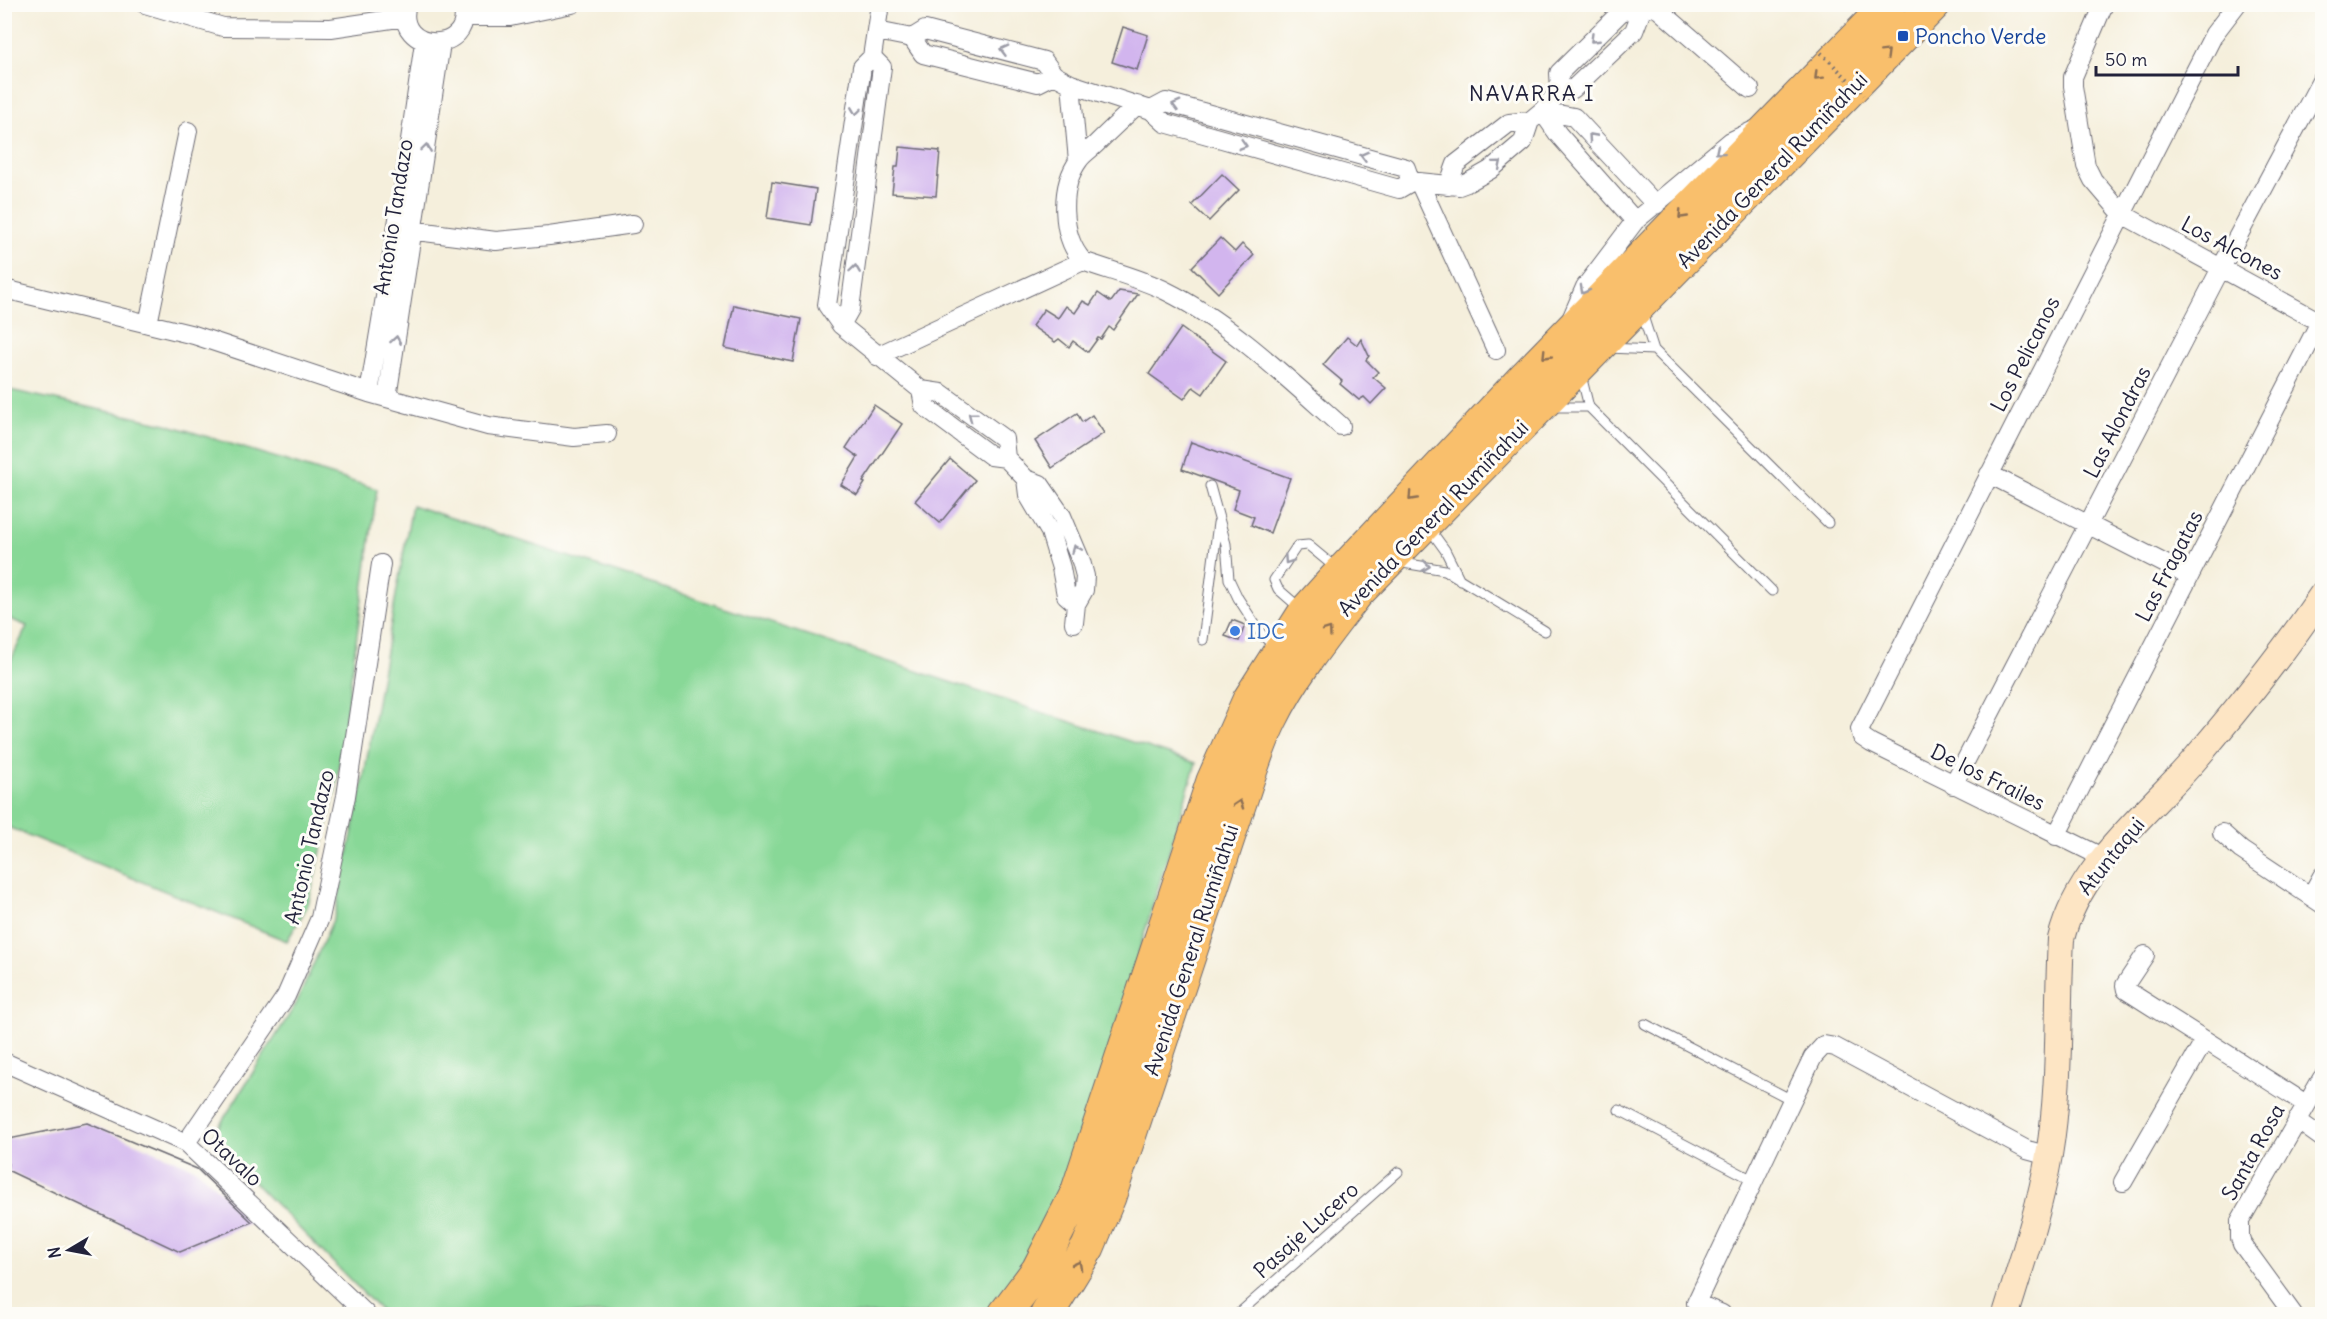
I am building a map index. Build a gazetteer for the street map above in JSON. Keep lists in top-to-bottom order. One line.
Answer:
{"streets":{"highway":["Avenida General Rumiñahui"],"street":["Antonio Tandazo","Los Alcones","Los Pelicanos","Las Alondras","Las Fragatas","De los Frailes","Atuntaqui","Santa Rosa","Otavalo"],"lane":["Pasaje Lucero"]},"crossings":[["Antonio Tandazo","Otavalo"],["Los Alcones","Los Pelicanos"],["Los Alcones","Las Alondras"],["Los Alcones","Las Fragatas"],["Los Pelicanos","De los Frailes"],["Las Alondras","De los Frailes"],["Las Fragatas","De los Frailes"],["De los Frailes","Atuntaqui"]],"districts":["NAVARRA I"],"places":{"transit":["Poncho Verde"],"other":["IDC"]},"scale_bar":"50 m","north":"left"}
